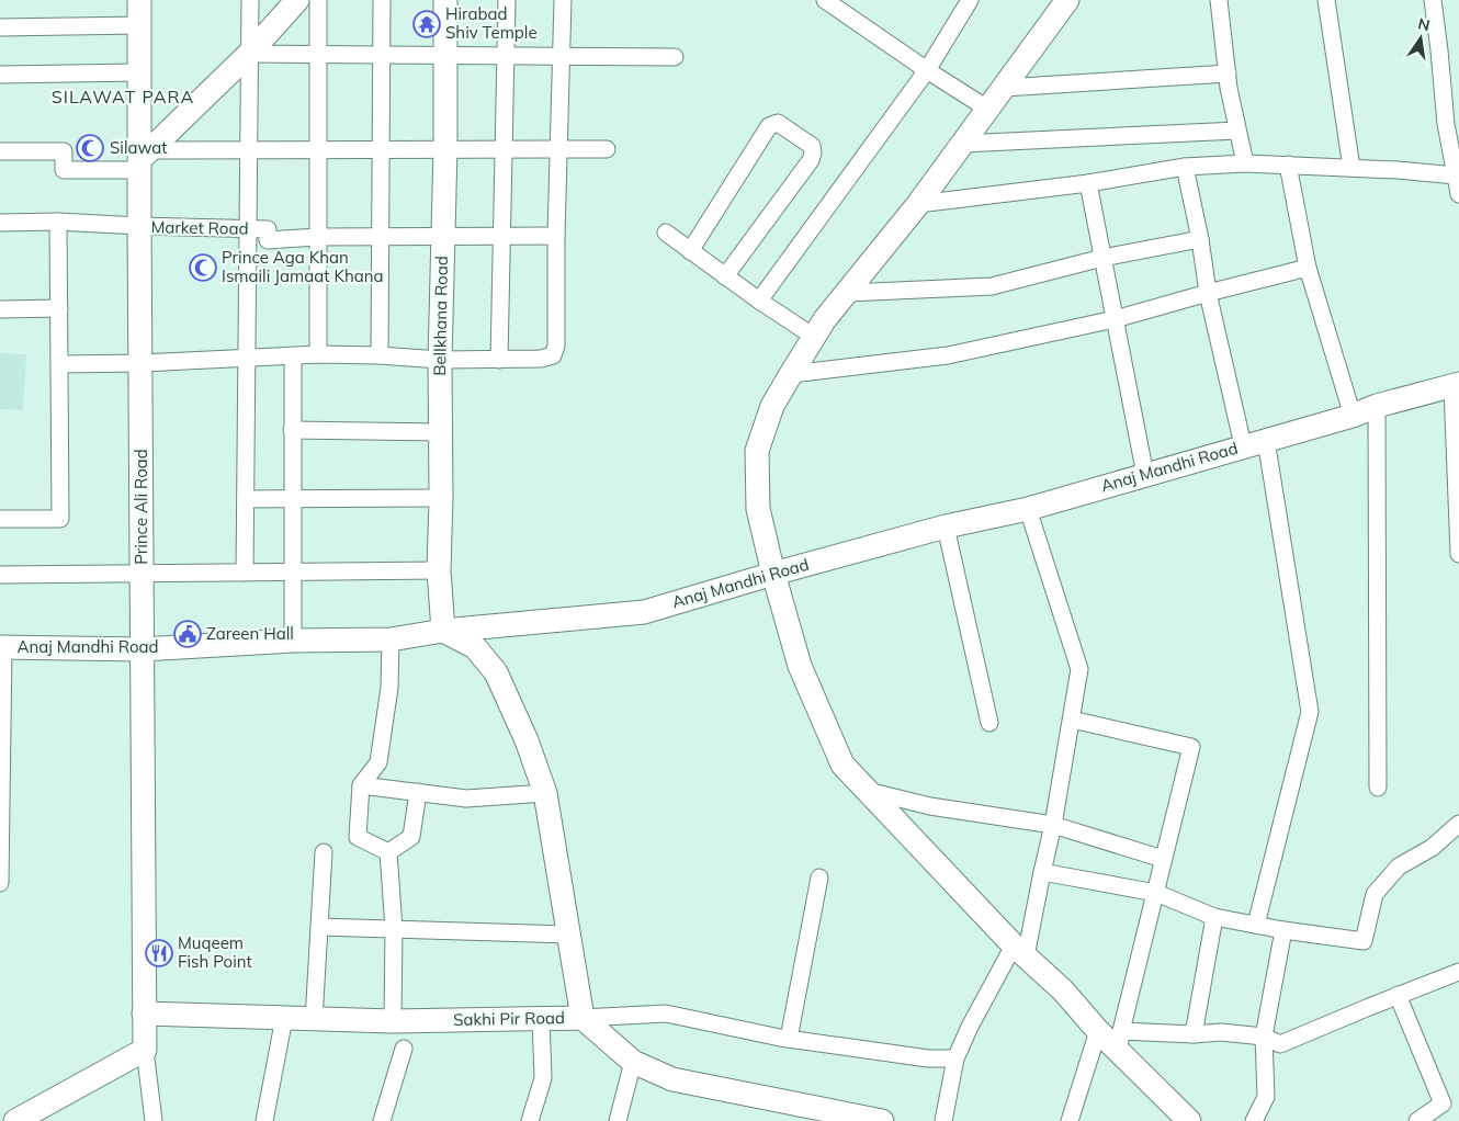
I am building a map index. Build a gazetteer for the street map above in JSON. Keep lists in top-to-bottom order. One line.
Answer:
{"streets":{"street":["Market Road","Bellkhana Road","Anaj Mandhi Road","Prince Ali Road","Sakhi Pir Road"]},"crossings":[["Market Road","Bellkhana Road"],["Market Road","Prince Ali Road"],["Bellkhana Road","Anaj Mandhi Road"],["Anaj Mandhi Road","Prince Ali Road"],["Prince Ali Road","Sakhi Pir Road"]],"districts":["SILAWAT PARA"],"places":{"temple":["Hirabad Shiv Temple"],"mosque":["Silawat","Prince Aga Khan Ismaili Jamaat Khana"],"public building":["Zareen Hall"],"restaurant":["Muqeem Fish Point"]},"north":"top"}
